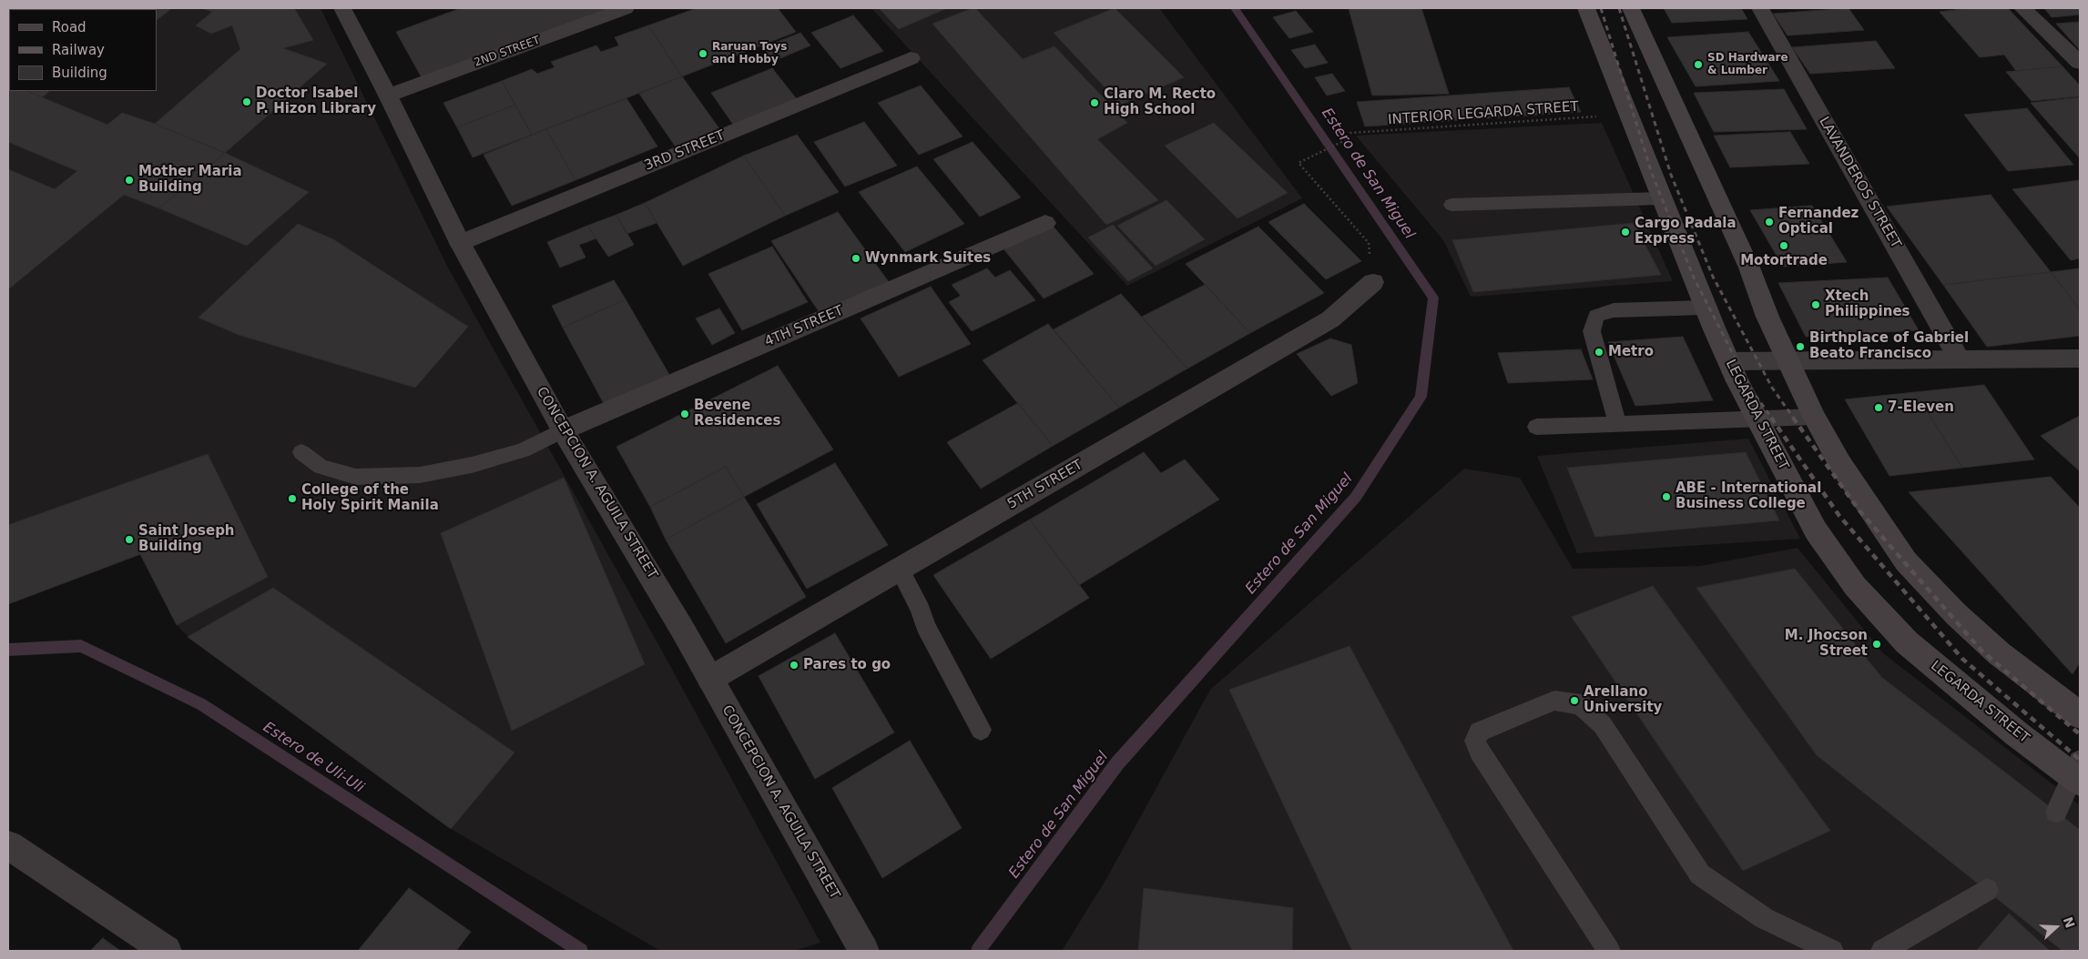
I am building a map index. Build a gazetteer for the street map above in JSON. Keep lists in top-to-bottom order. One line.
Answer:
{"streets":{"main road":["LEGARDA STREET"],"street":["2ND STREET","3RD STREET","LAVANDEROS STREET","4TH STREET","CONCEPCION A. AGUILA STREET","5TH STREET"],"path":["INTERIOR LEGARDA STREET"]},"crossings":[["2ND STREET","CONCEPCION A. AGUILA STREET"],["INTERIOR LEGARDA STREET","LEGARDA STREET"],["INTERIOR LEGARDA STREET","5TH STREET"],["3RD STREET","CONCEPCION A. AGUILA STREET"],["4TH STREET","CONCEPCION A. AGUILA STREET"],["CONCEPCION A. AGUILA STREET","5TH STREET"]],"water":["Estero de San Miguel","Estero de Uli-Uli"],"places":["Raruan Toys and Hobby","SD Hardware & Lumber","Doctor Isabel P. Hizon Library","Claro M. Recto High School","Mother Maria Building","Fernandez Optical","Cargo Padala Express","Motortrade","Wynmark Suites","Xtech Philippines","Birthplace of Gabriel Beato Francisco","Metro","7-Eleven","Bevene Residences","ABE - International Business College","College of the Holy Spirit Manila","Saint Joseph Building","M. Jhocson Street","Pares to go","Arellano University"],"legend":["Road","Railway","Building"],"north":"right"}
